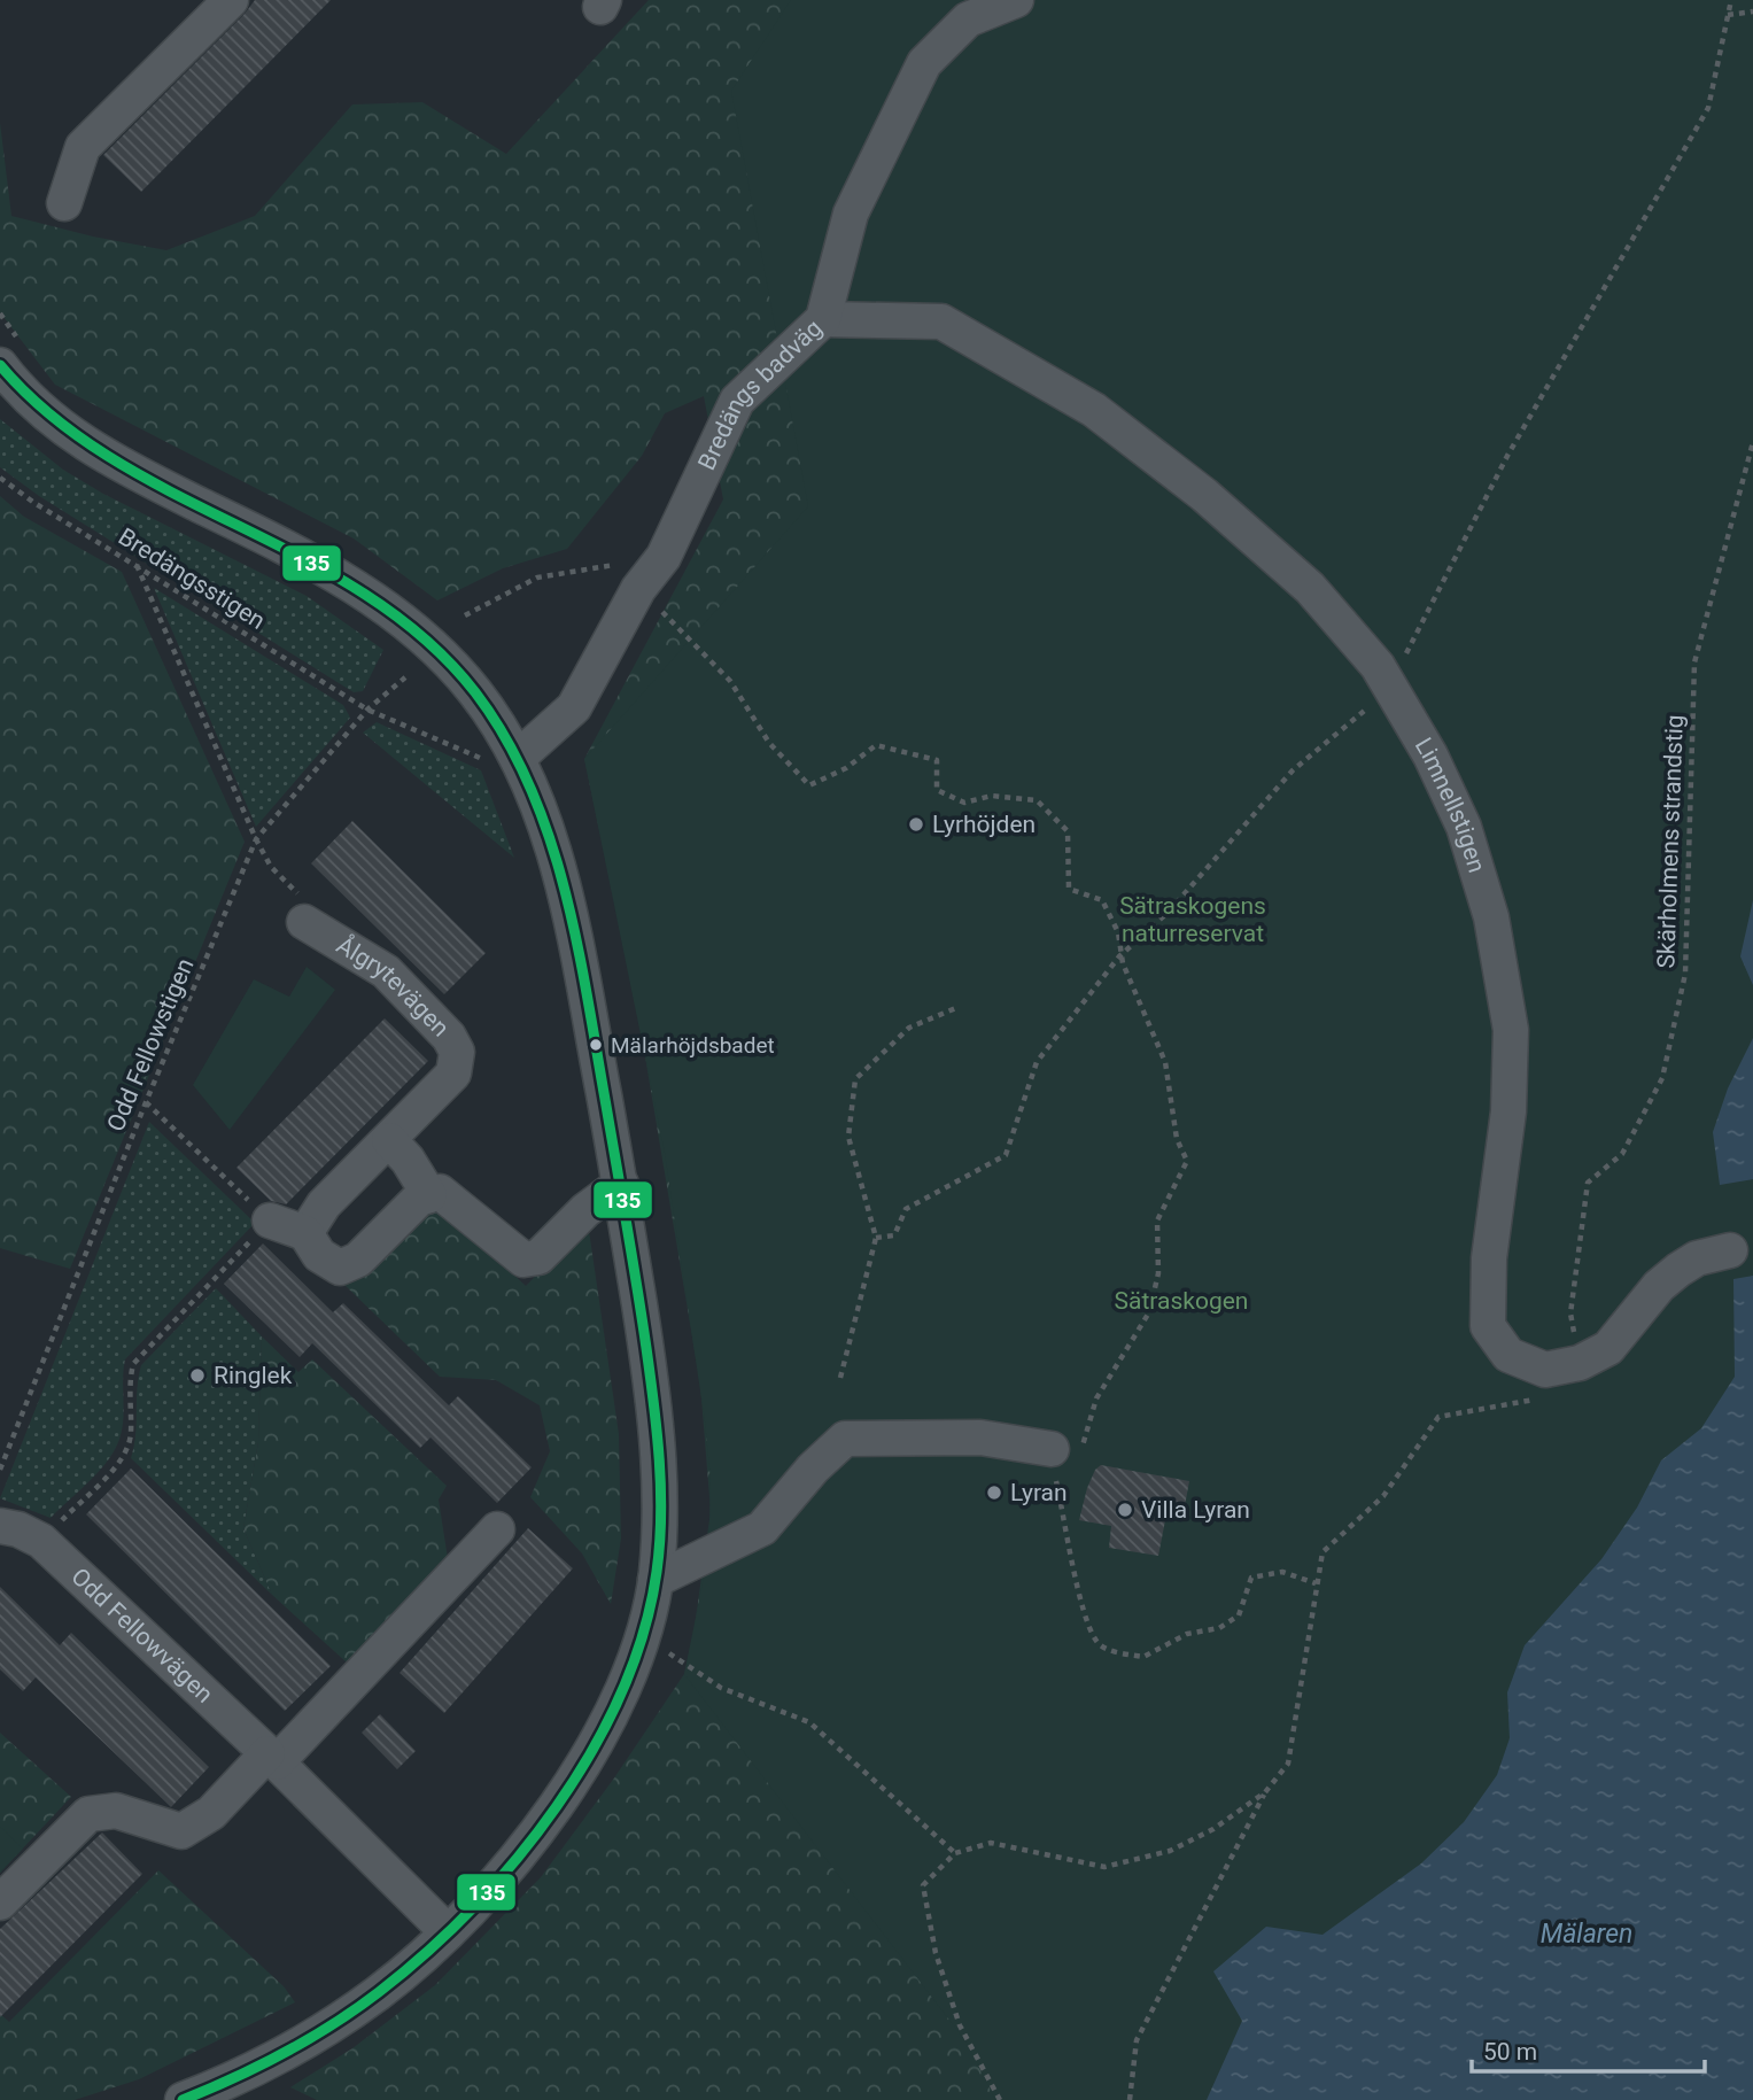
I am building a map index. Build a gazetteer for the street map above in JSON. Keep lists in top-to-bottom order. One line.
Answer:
{"streets":{"street":["Bredängs badväg","Limnellstigen","Ålgrytevägen","Odd Fellowvägen"],"path":["Bredängsstigen","Skärholmens strandstig","Odd Fellowstigen"]},"crossings":[["Bredängs badväg","Bredängsstigen"],["Bredängs badväg","Limnellstigen"],["Bredängsstigen","Odd Fellowstigen"],["Limnellstigen","Skärholmens strandstig"]],"water":["Mälaren"],"parks":["Sätraskogens naturreservat","Sätraskogen"],"places":["Lyrhöjden","Mälarhöjdsbadet","Ringlek","Lyran","Villa Lyran"],"lines":["transit line 135"],"scale_bar":"50 m"}
